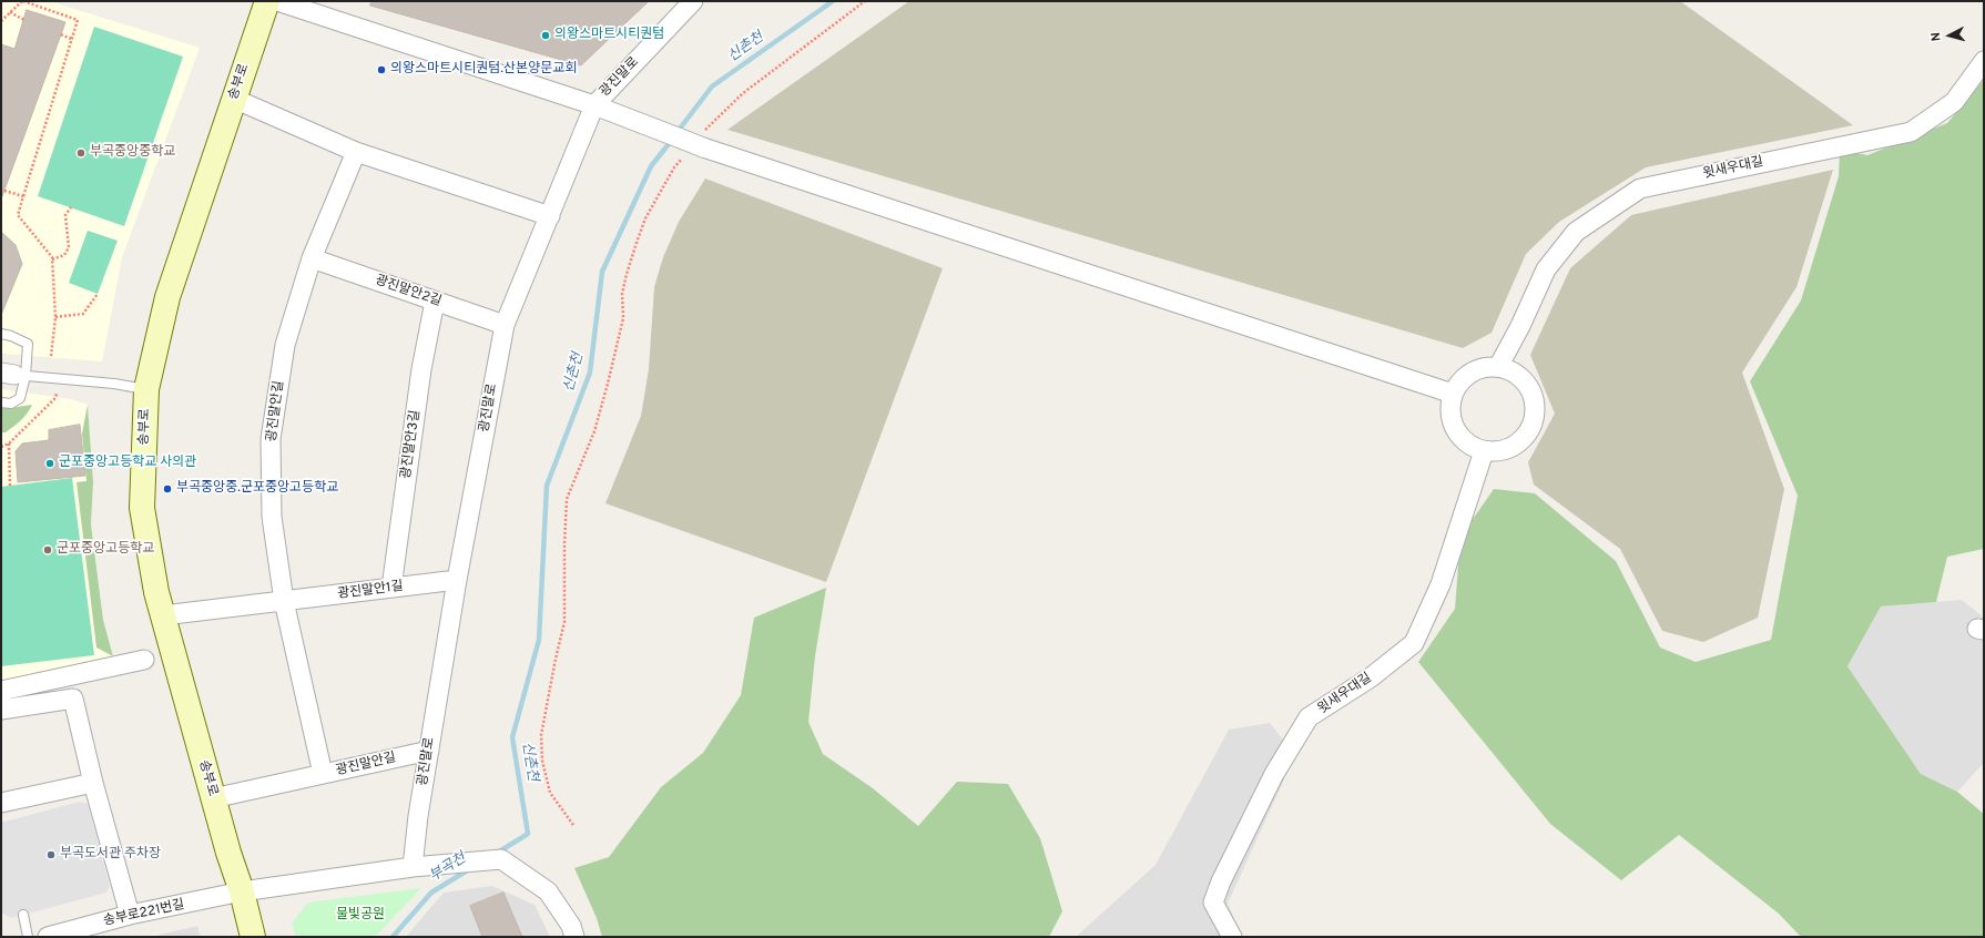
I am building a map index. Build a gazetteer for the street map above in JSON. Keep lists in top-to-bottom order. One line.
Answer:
{"streets":{"street":["광진말로","송부로","윗새우대길","광진말안2길","광진말안길","광진말안3길","광진말안1길","송부로221번길"]},"crossings":[["광진말로","광진말안2길"],["광진말로","광진말안길"],["광진말로","광진말안1길"],["광진말로","송부로221번길"],["송부로","광진말안1길"],["송부로","송부로221번길"],["광진말안2길","광진말안길"],["광진말안2길","광진말안3길"],["광진말안길","광진말안1길"],["광진말안3길","광진말안1길"]],"water":["신촌천","부곡천"],"parks":["물빛공원"],"places":["의왕스마트시티퀀텀","의왕스마트시티퀀텀.산본양문교회","부곡중앙중학교","군포중앙고등학교 사의관","부곡중앙중.군포중앙고등학교","군포중앙고등학교","부곡도서관 주차장"],"north":"left"}
